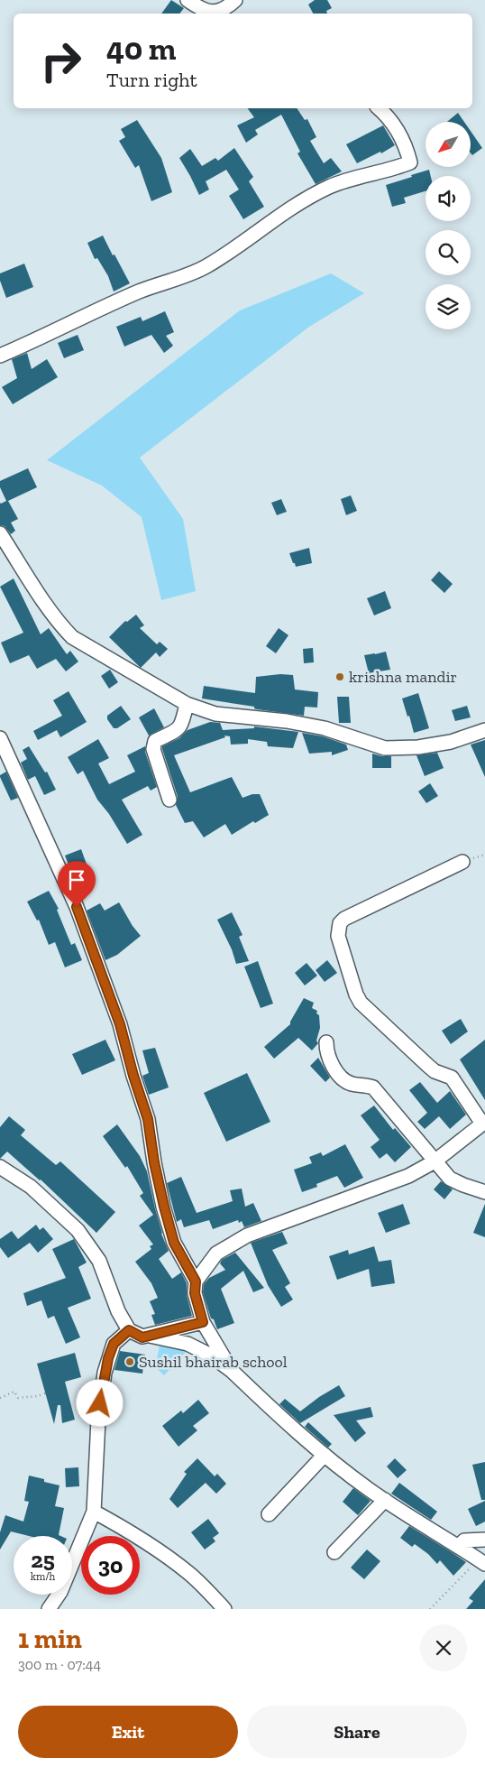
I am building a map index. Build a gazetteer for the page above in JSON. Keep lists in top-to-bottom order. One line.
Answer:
{"places":["krishna mandir","Sushil bhairab school"],"north":"bottom left","page":{"turn":["40 m","Turn right"],"speed":"25 km/h","limit":"30","heading":["1 min","300 m · 07:44"],"buttons":["Exit","Share"]}}
